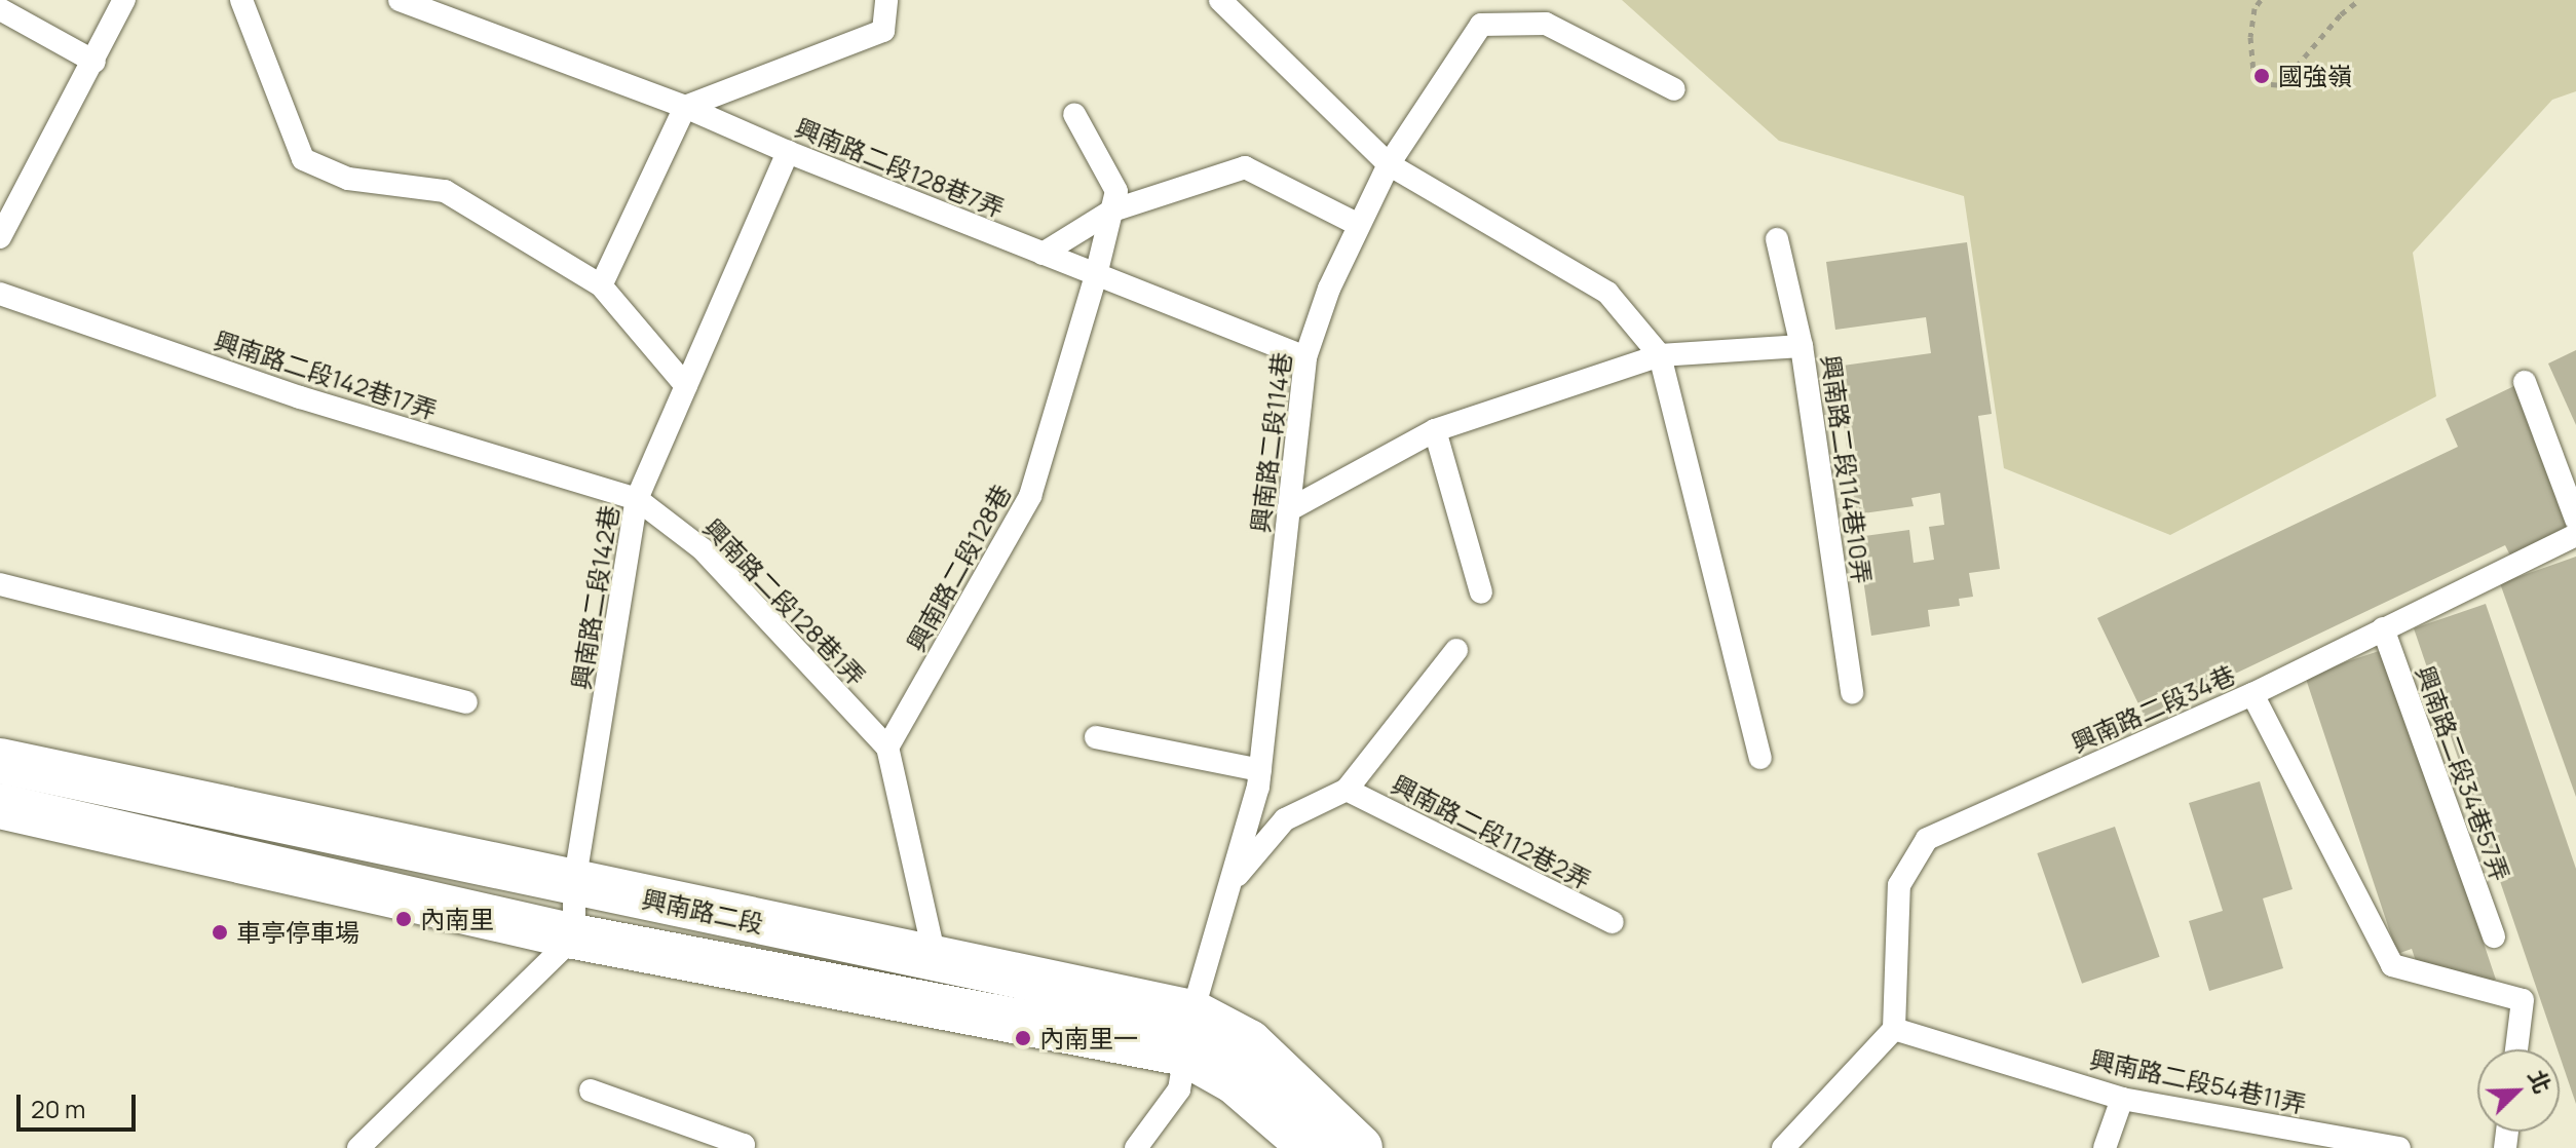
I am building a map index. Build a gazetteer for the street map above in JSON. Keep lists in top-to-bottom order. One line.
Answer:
{"streets":{"street":["興南路二段"],"lane":["興南路二段128巷7弄","興南路二段142巷17弄","興南路二段114巷","興南路二段114巷10弄","興南路二段128巷","興南路二段142巷","興南路二段128巷1弄","興南路二段34巷","興南路二段34巷57弄","興南路二段112巷2弄","興南路二段54巷11弄"]},"crossings":[["興南路二段128巷7弄","興南路二段114巷"],["興南路二段128巷7弄","興南路二段128巷"],["興南路二段128巷7弄","興南路二段142巷"],["興南路二段142巷17弄","興南路二段142巷"],["興南路二段142巷17弄","興南路二段128巷1弄"],["興南路二段114巷","興南路二段114巷10弄"],["興南路二段114巷","興南路二段"],["興南路二段128巷","興南路二段128巷1弄"],["興南路二段142巷","興南路二段128巷1弄"],["興南路二段142巷","興南路二段"],["興南路二段34巷","興南路二段34巷57弄"],["興南路二段34巷","興南路二段54巷11弄"]],"places":["國強嶺","內南里","車亭停車場","內南里一"],"scale_bar":"20 m","north":"top right"}
